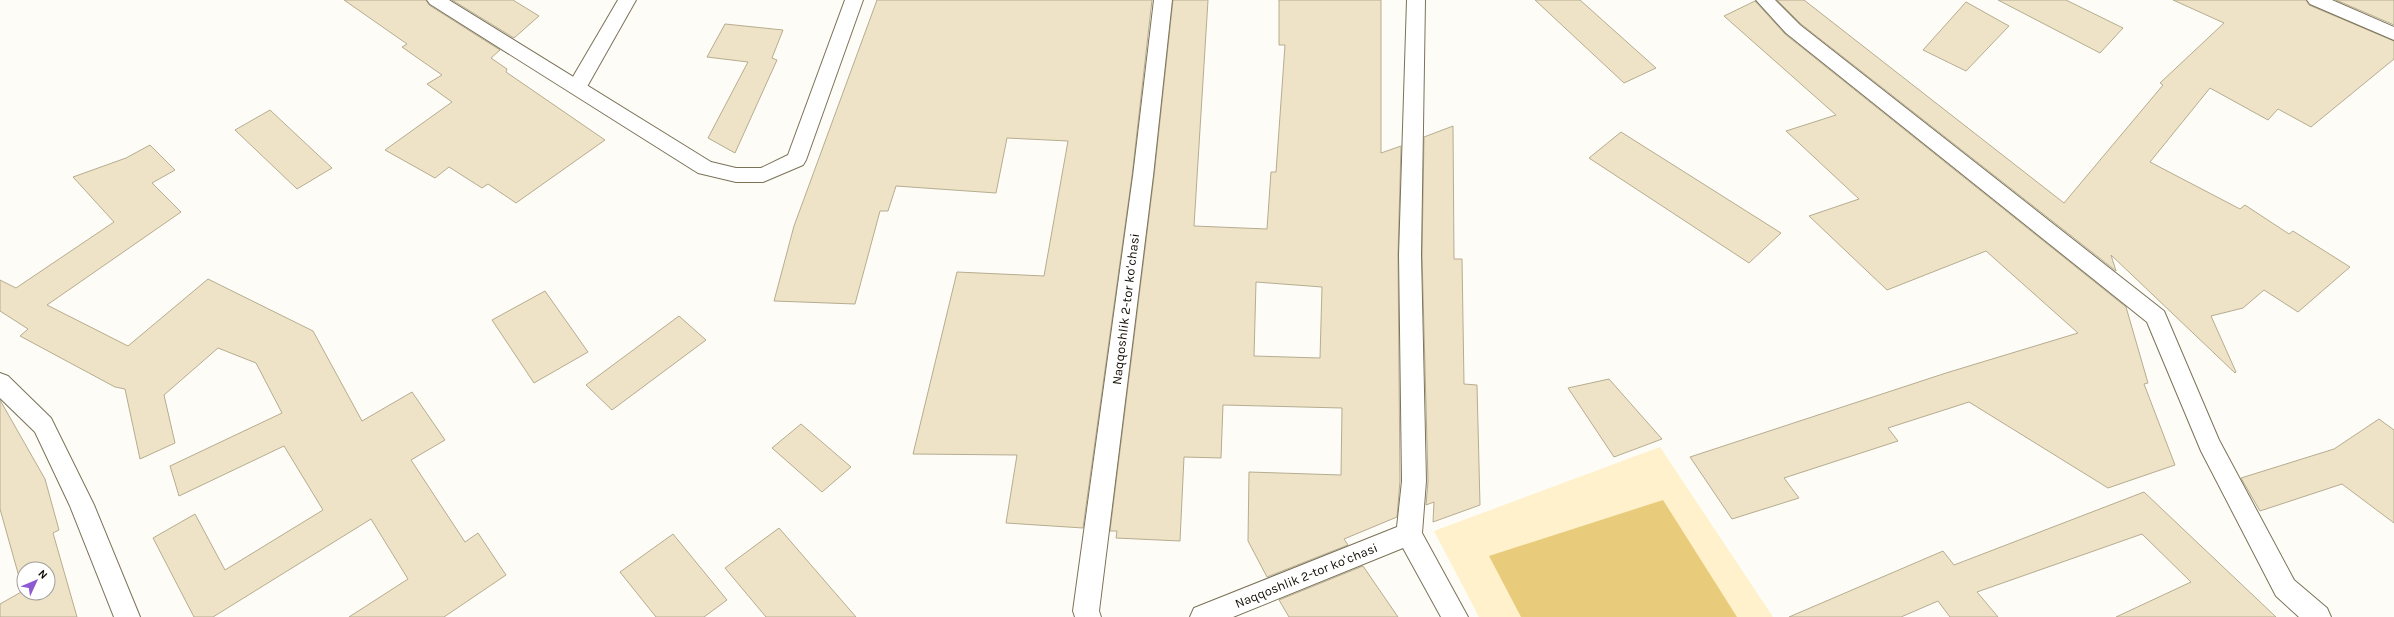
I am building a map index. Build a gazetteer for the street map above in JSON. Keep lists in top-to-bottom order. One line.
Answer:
{"streets":{"street":["Naqqoshlik 2-tor koʻchasi"]},"north":"top right"}
